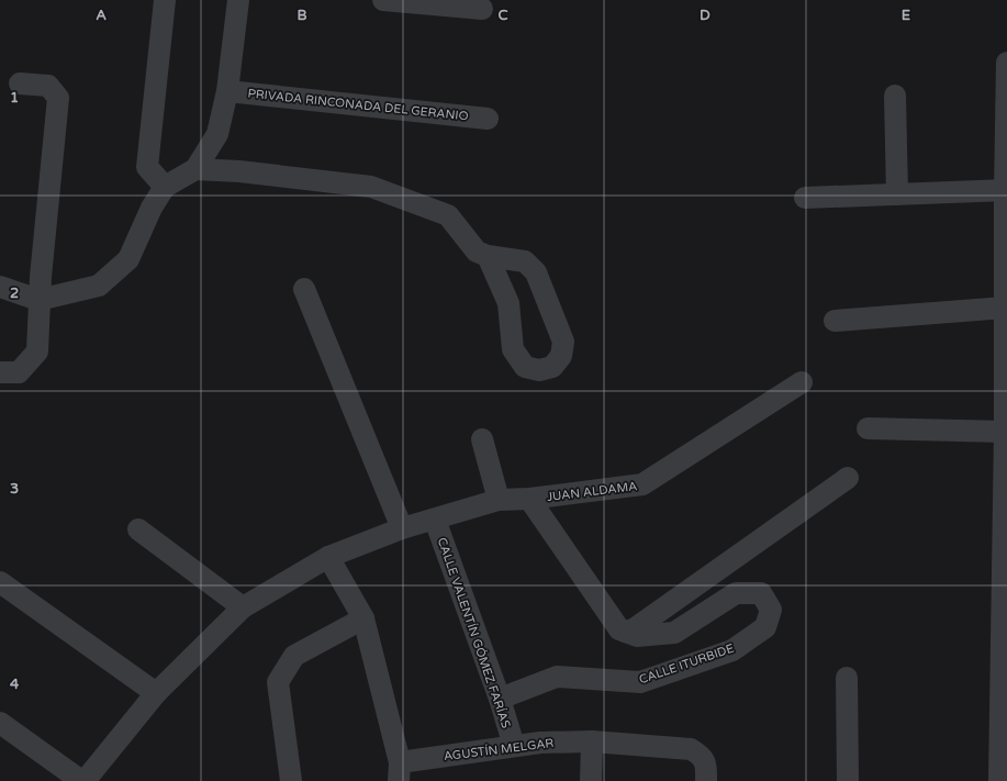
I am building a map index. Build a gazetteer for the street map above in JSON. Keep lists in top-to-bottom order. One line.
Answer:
{"streets":{"street":["PRIVADA RINCONADA DEL GERANIO","JUAN ALDAMA","CALLE VALENTÍN GÓMEZ FARÍAS","CALLE ITURBIDE","AGUSTÍN MELGAR"]},"crossings":[["JUAN ALDAMA","CALLE VALENTÍN GÓMEZ FARÍAS"],["JUAN ALDAMA","AGUSTÍN MELGAR"],["CALLE VALENTÍN GÓMEZ FARÍAS","CALLE ITURBIDE"],["CALLE VALENTÍN GÓMEZ FARÍAS","AGUSTÍN MELGAR"]],"grid":{"columns":["A","B","C","D","E"],"rows":["1","2","3","4"]}}
